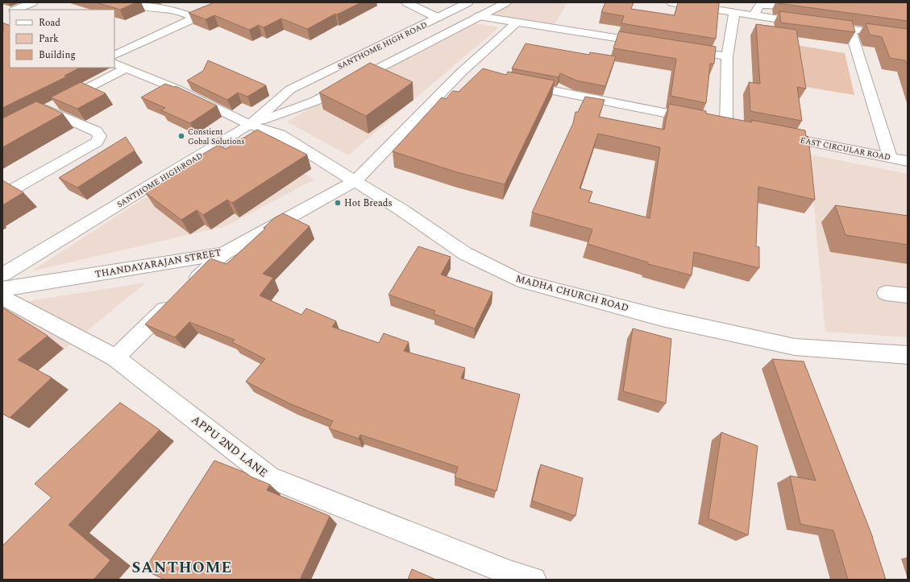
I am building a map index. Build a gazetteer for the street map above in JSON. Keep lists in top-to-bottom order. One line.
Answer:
{"streets":{"street":["SANTHOME HIGH ROAD","EAST CIRCULAR ROAD","THANDAYARAJAN STREET","MADHA CHURCH ROAD","APPU 2ND LANE"]},"crossings":[["SANTHOME HIGH ROAD","MADHA CHURCH ROAD"],["THANDAYARAJAN STREET","MADHA CHURCH ROAD"]],"districts":["SANTHOME"],"places":["Constient Gobal Solutions","Hot Breads"],"legend":["Road","Park","Building"]}
